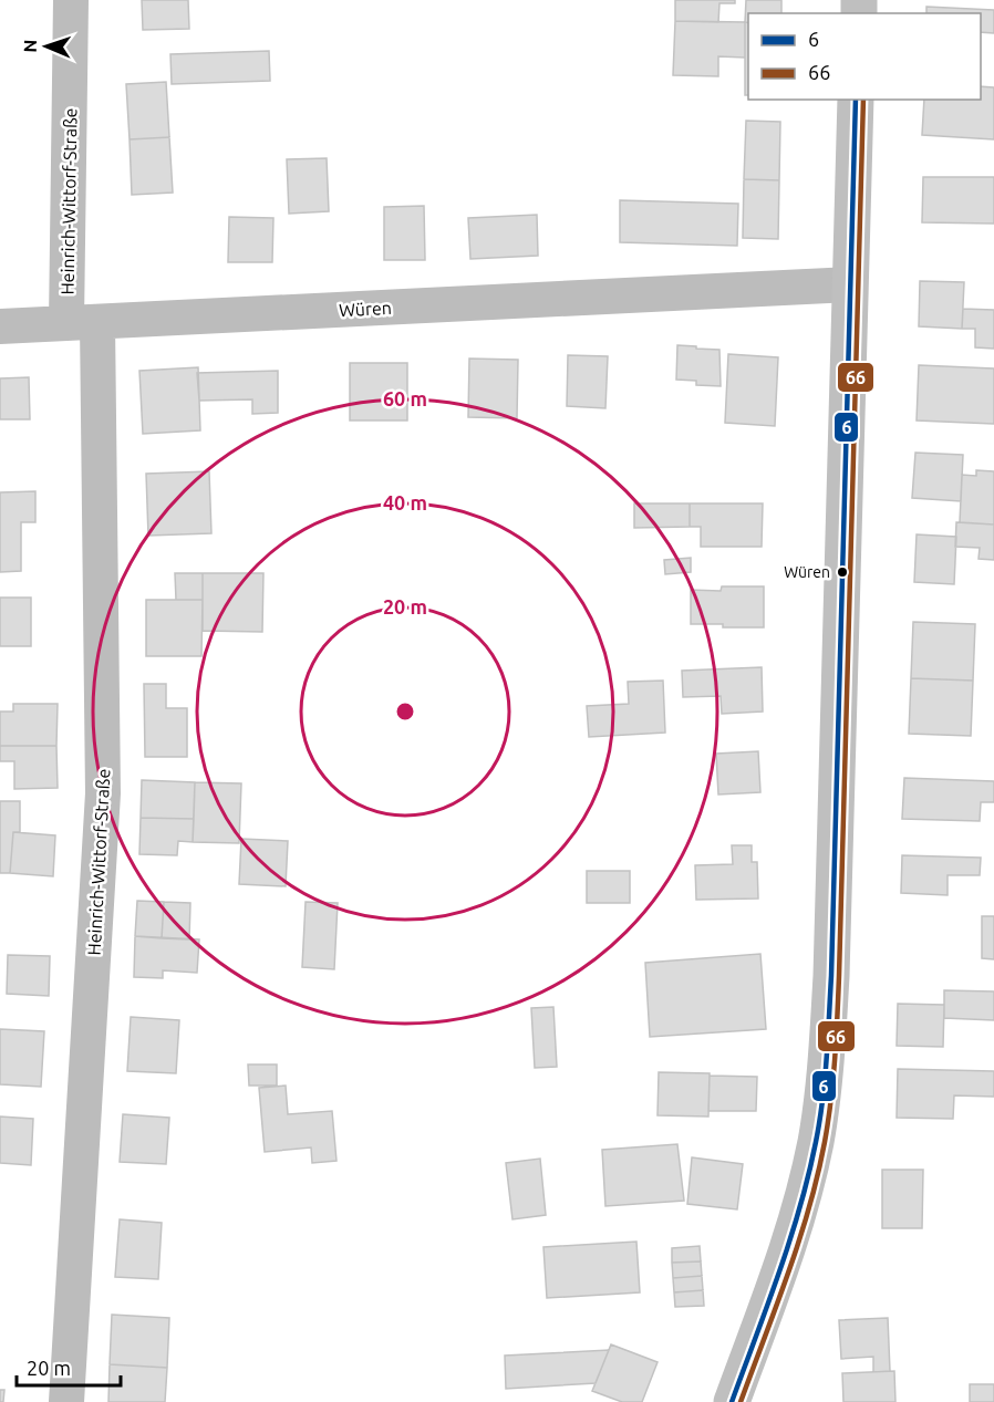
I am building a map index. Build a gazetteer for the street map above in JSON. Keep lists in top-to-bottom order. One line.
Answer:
{"streets":{"street":["Heinrich-Wittorf-Straße","Würen"]},"crossings":[["Heinrich-Wittorf-Straße","Würen"]],"places":["Würen"],"lines":["transit line 6","transit line 66"],"legend":["6","66"],"scale_bar":"20 m","north":"left","rings":["60 m","40 m","20 m"]}
